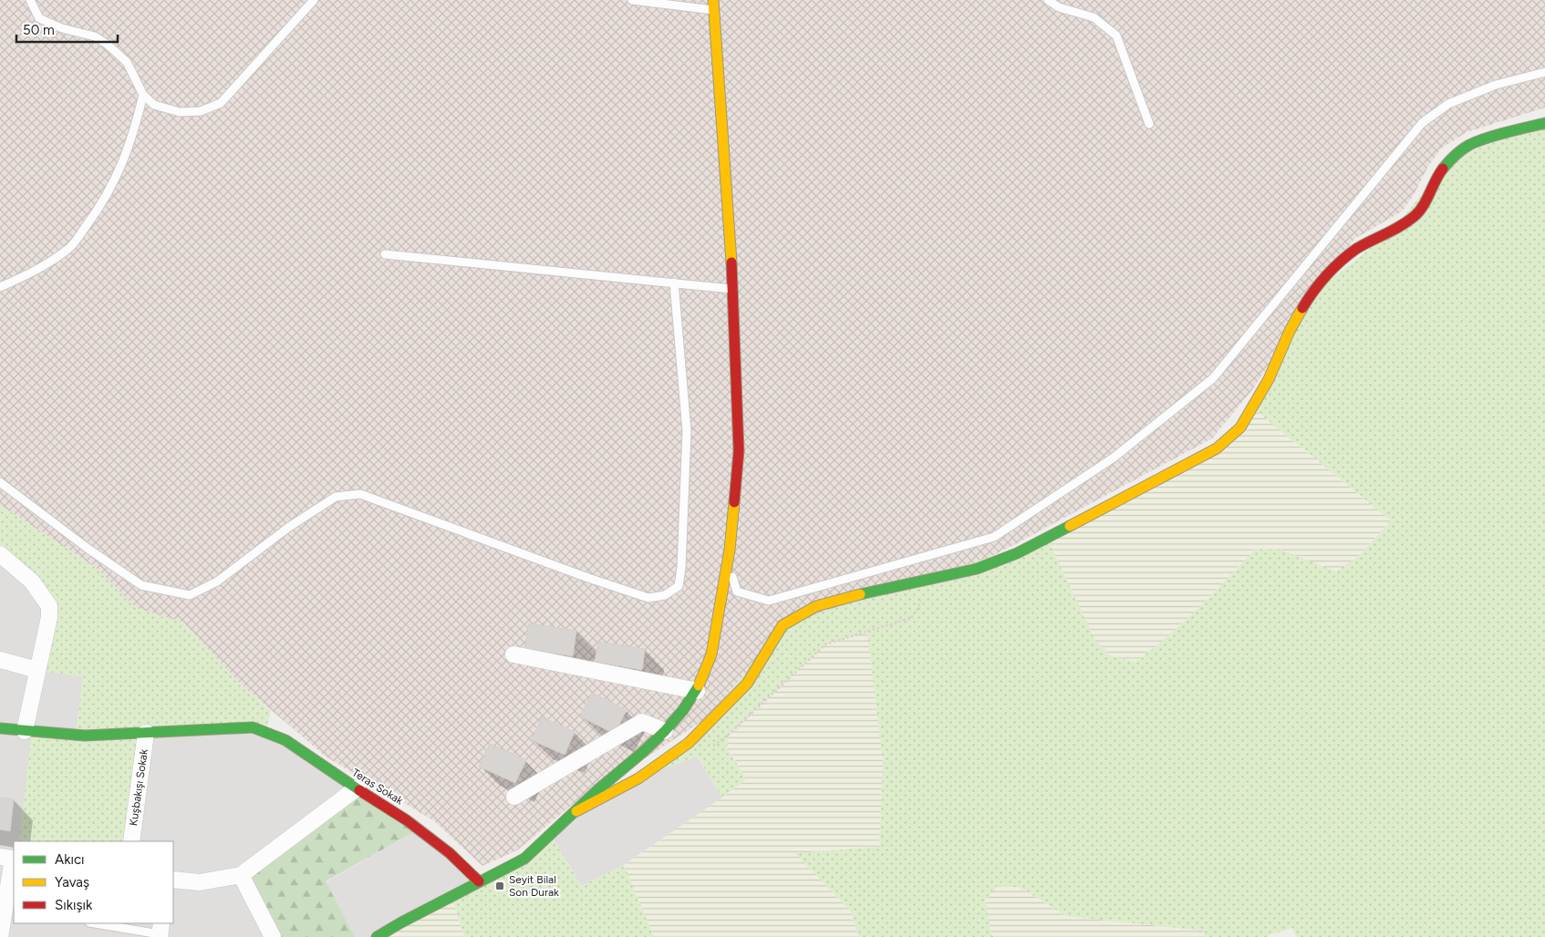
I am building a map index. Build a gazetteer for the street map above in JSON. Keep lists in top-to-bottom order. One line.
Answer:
{"streets":{"street":["Teras Sokak","Kuşbakışı Sokak"]},"crossings":[["Teras Sokak","Kuşbakışı Sokak"]],"places":{"transit":["Seyit Bilal Son Durak"]},"legend":["Akıcı","Yavaş","Sıkışık"],"scale_bar":"50 m"}
